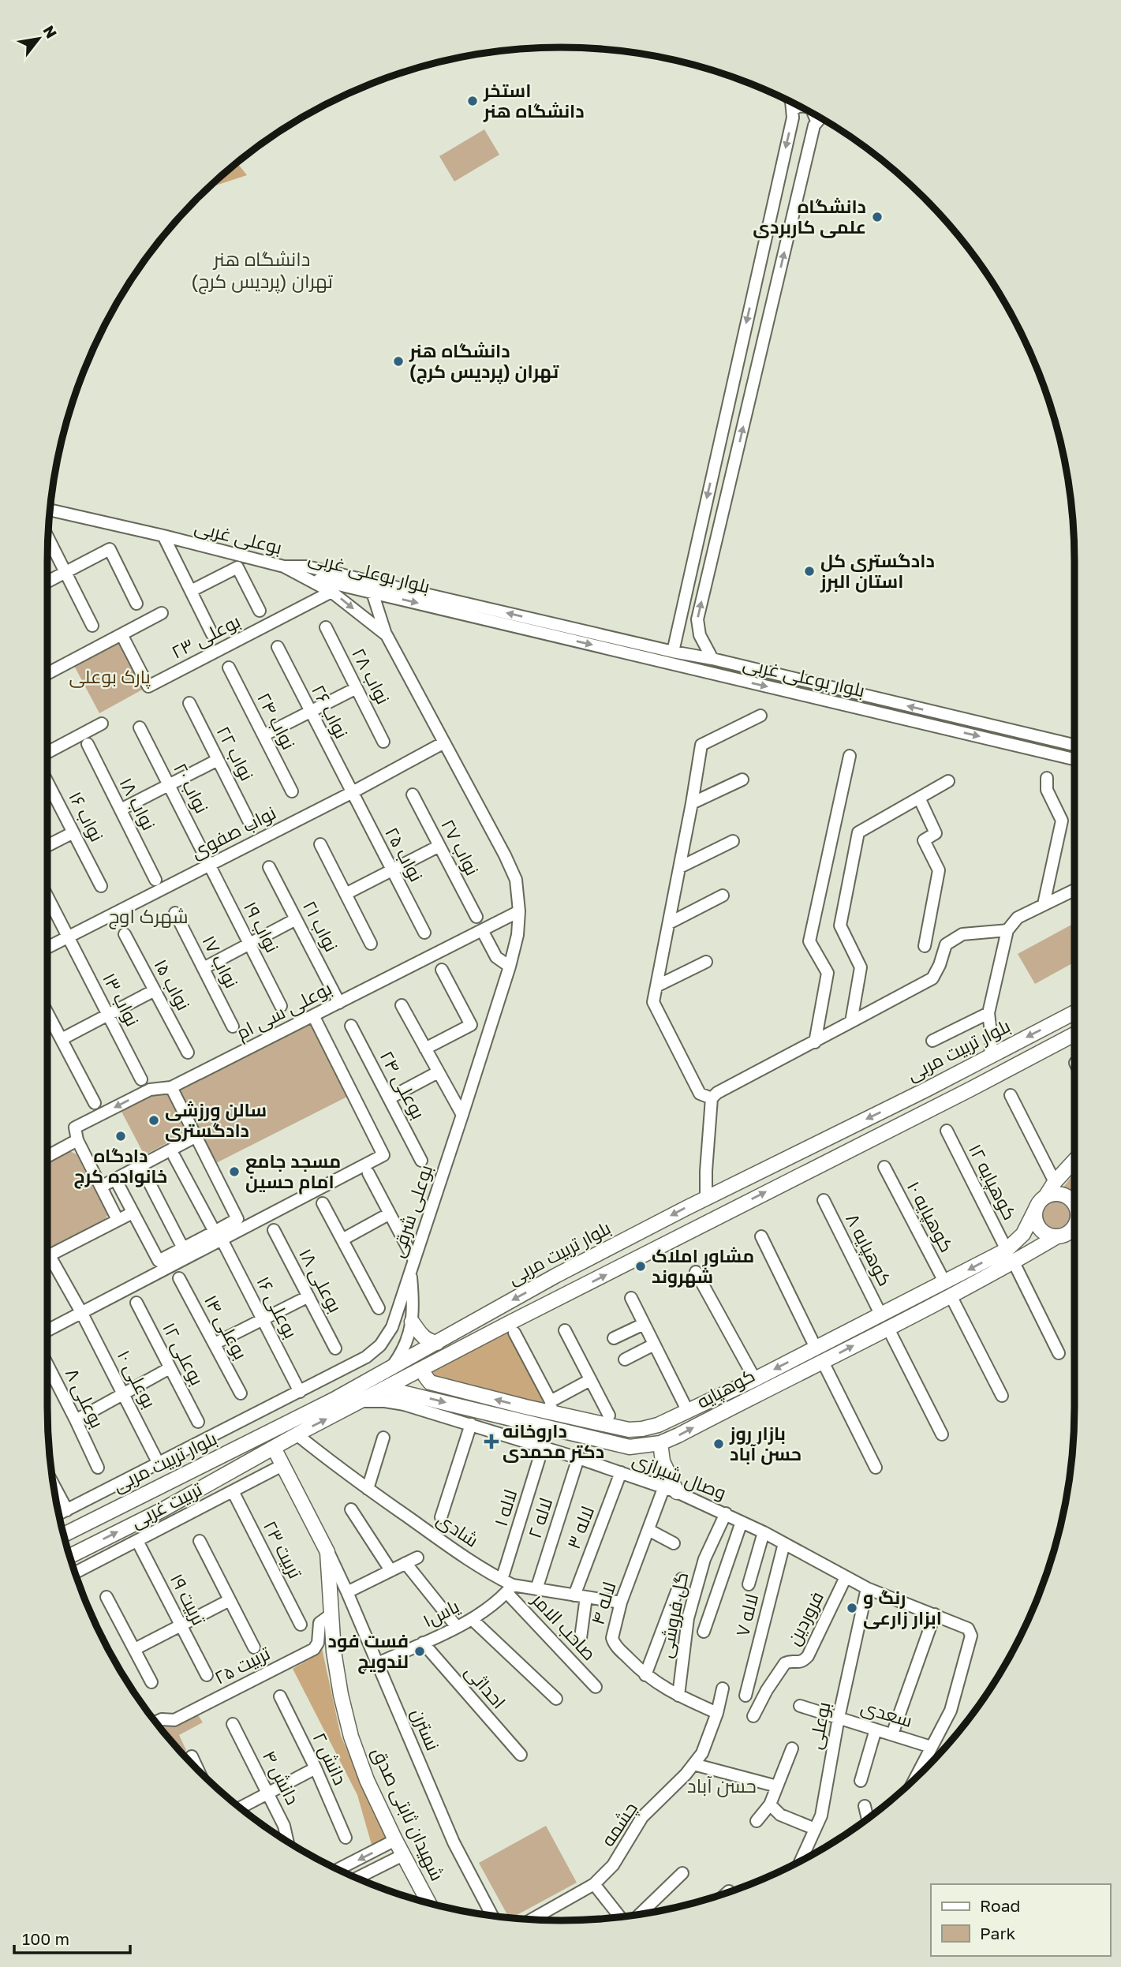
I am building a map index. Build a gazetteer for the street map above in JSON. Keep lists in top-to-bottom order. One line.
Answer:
{"streets":{"main road":["بلوار تربیت مربی","کوهپایه","شهیدان ثابتی صدق"],"street":["بوعلی غربی","بلوار بوعلی غربی","بوعلی ۲۳","نواب ۲۸","نواب ۲۶","نواب ۲۴","نواب ۲۲","نواب ۲۰","نواب ۱۸","نواب ۱۶","نواب صفوی","نواب ۲۷","نواب ۲۵","نواب ۲۱","نواب ۱۹","نواب ۱۷","نواب ۱۵","نواب ۱۳","بوعلی سی ام","بوعلی ۲۴","کوهپایه ۱۲","بوعلی شرقی","کوهپایه ۱۰","کوهپایه ۸","بوعلی ۱۸","بوعلی ۱۶","بوعلی ۱۴","بوعلی ۱۲","بوعلی ۱۰","بوعلی ۸","وصال شیرازی","تربیت غربی","لاله ۱","لاله ۲","لاله ۳","شادی","تربیت ۲۳","تربیت ۱۹","لاله ۴","یاس۱","گل فروشی","لاله ۷","فروردین","صاحب الامر","تربیت ۲۵","احداثی","سعدی","بوعلی","نسترن","دانش ۲","دانش ۴","چشمه"]},"crossings":[["بوعلی غربی","بلوار بوعلی غربی"],["بوعلی غربی","بوعلی ۲۳"],["بوعلی غربی","نواب صفوی"],["بوعلی غربی","بوعلی شرقی"],["نواب ۲۶","نواب صفوی"],["نواب ۲۶","نواب ۲۵"],["نواب ۲۰","نواب صفوی"],["نواب ۲۰","نواب ۱۹"],["نواب صفوی","نواب ۲۵"],["نواب صفوی","نواب ۱۹"],["نواب صفوی","نواب ۱۳"],["نواب صفوی","بوعلی شرقی"],["نواب ۲۱","بوعلی سی ام"],["بوعلی سی ام","بوعلی شرقی"],["کوهپایه ۱۲","کوهپایه"],["بوعلی شرقی","بوعلی ۱۶"],["بوعلی شرقی","بوعلی ۱۰"],["کوهپایه ۱۰","کوهپایه"],["کوهپایه ۸","کوهپایه"],["وصال شیرازی","لاله ۱"],["وصال شیرازی","لاله ۲"],["وصال شیرازی","لاله ۳"],["وصال شیرازی","لاله ۴"],["وصال شیرازی","گل فروشی"],["وصال شیرازی","لاله ۷"],["وصال شیرازی","فروردین"],["وصال شیرازی","سعدی"],["وصال شیرازی","بوعلی"],["تربیت غربی","تربیت ۲۳"],["تربیت غربی","تربیت ۱۹"],["تربیت غربی","شهیدان ثابتی صدق"],["لاله ۱","شادی"],["لاله ۲","شادی"],["لاله ۳","شادی"],["شادی","لاله ۴"],["شادی","یاس۱"],["شادی","صاحب الامر"],["لاله ۴","گل فروشی"],["لاله ۴","چشمه"],["یاس۱","صاحب الامر"],["یاس۱","احداثی"],["یاس۱","نسترن"],["تربیت ۲۵","شهیدان ثابتی صدق"],["سعدی","بوعلی"],["نسترن","شهیدان ثابتی صدق"]],"districts":["دانشگاه هنر تهران (پردیس کرج)","شهرک اوج","حسن آباد"],"parks":["پارک بوعلی"],"places":{"other":["استخر دانشگاه هنر","دانشگاه علمی کاربردی","دانشگاه هنر تهران (پردیس کرج)","دادگستری کل استان البرز","سالن ورزشی دادگستری","دادگاه خانواده کرج","مسجد جامع امام حسین","مشاور املاک شهروند","بازار روز حسن آباد","رنگ و ابزار زارعی","فست فود لندویچ"],"health":["داروخانه دکتر محمدی"]},"legend":["Road","Park"],"scale_bar":"100 m","north":"top right"}
